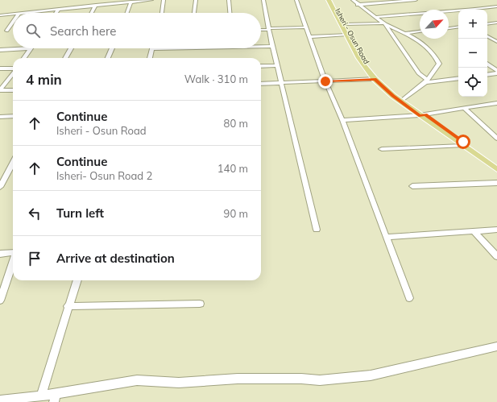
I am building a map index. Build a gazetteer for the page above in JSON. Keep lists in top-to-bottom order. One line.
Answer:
{"streets":{"main road":["Isheri - Osun Road"]},"north":"top right","page":{"map_buttons":["+","−"],"search":"Search here","heading":["4 min","Walk · 310 m"],"list":[["Continue","Isheri - Osun Road","80 m"],["Continue","Isheri- Osun Road 2","140 m"],["Turn left","90 m"],"Arrive at destination"]}}
